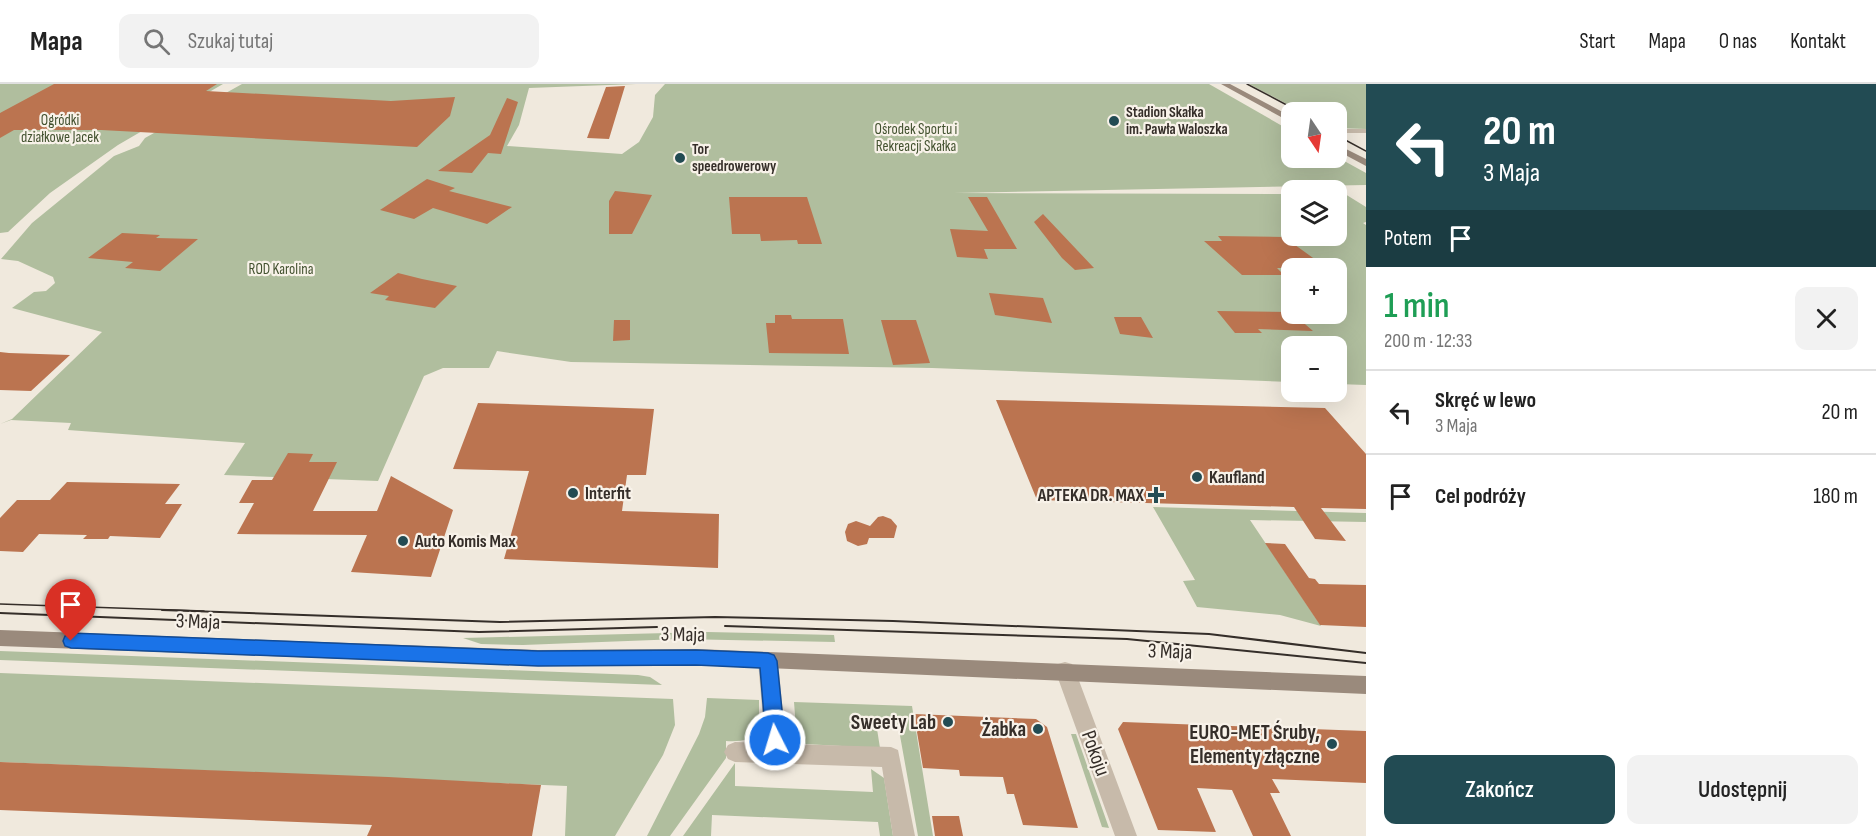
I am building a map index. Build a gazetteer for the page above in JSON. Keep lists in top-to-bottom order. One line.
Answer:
{"streets":{"street":["3 Maja","Pokoju"]},"crossings":[["3 Maja","Pokoju"]],"parks":["Ogródki działkowe Jacek","Ośrodek Sportu i Rekreacji Skałka","ROD Karolina"],"places":{"other":["Stadion Skałka im. Pawła Waloszka","Tor speedrowerowy","Kaufland","Interfit","Auto Komis Max","Sweety Lab","Żabka","EURO-MET Śruby, Elementy złączne"],"health":["APTEKA DR. MAX"]},"north":"bottom","page":{"header":"Mapa","search":"Szukaj tutaj","nav":["Start","Mapa","O nas","Kontakt"],"turn":["20 m","3 Maja"],"map_buttons":["+","−"],"then":"Potem","heading":["1 min","200 m · 12:33"],"list":[{"name":"Skręć w lewo","note":"3 Maja","value":"20 m"},{"name":"Cel podróży","value":"180 m"}],"buttons":["Zakończ","Udostępnij"]}}
